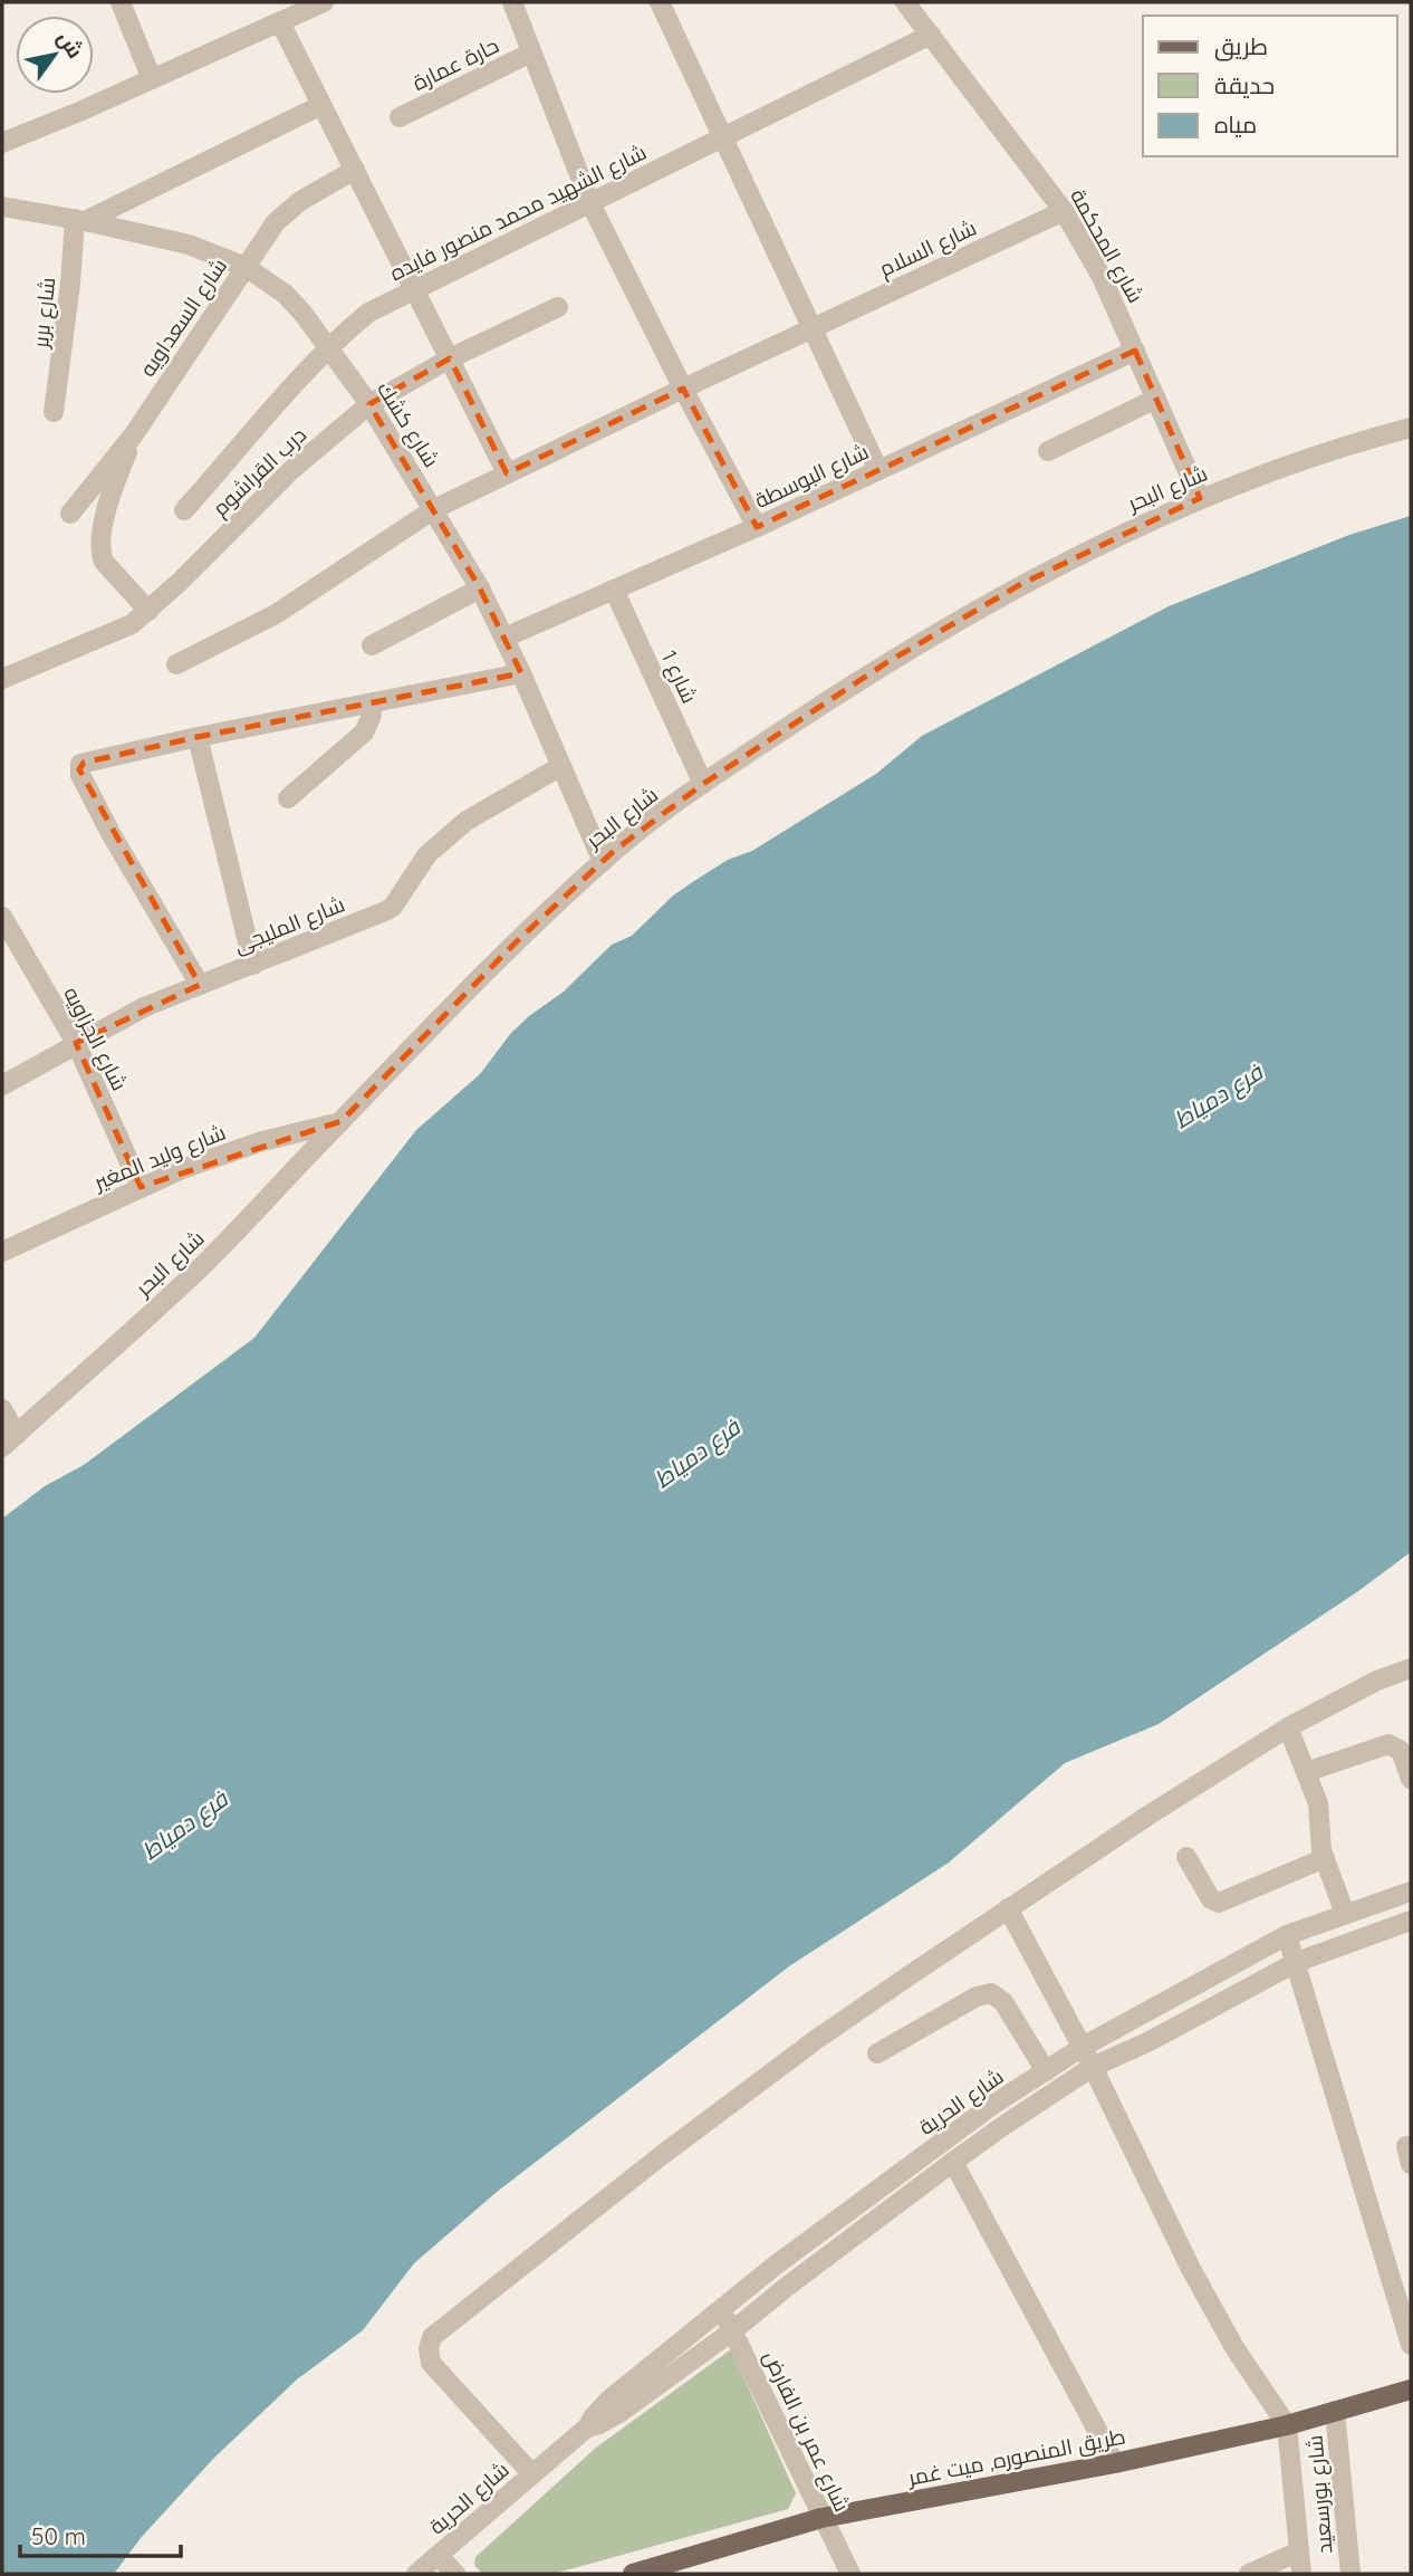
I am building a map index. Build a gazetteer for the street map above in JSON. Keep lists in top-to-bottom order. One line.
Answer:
{"streets":{"main road":["طريق المنصوره, ميت غمر"],"street":["حارة عمارة","شارع الشهيد محمد منصور فايده","شارع المحكمة","شارع السلام","شارع بربر","شارع السعداويه","شارع كشك","درب القراشوم","شارع البوسطة","شارع البحر","شارع 1","شارع المليجى","شارع الجزاويه","شارع وليد المغير","شارع الحرية","شارع عمر بن الفارض","شارع بورسعيد"]},"crossings":[["شارع الشهيد محمد منصور فايده","شارع المحكمة"],["شارع الشهيد محمد منصور فايده","شارع كشك"],["شارع المحكمة","شارع السلام"],["شارع المحكمة","شارع البوسطة"],["شارع المحكمة","شارع البحر"],["شارع السلام","شارع كشك"],["شارع بربر","شارع كشك"],["شارع السعداويه","شارع كشك"],["شارع كشك","درب القراشوم"],["شارع كشك","شارع البوسطة"],["شارع كشك","شارع البحر"],["شارع كشك","شارع المليجى"],["شارع البوسطة","شارع 1"],["شارع البحر","شارع 1"],["شارع البحر","شارع وليد المغير"],["شارع المليجى","شارع الجزاويه"],["شارع الجزاويه","شارع وليد المغير"],["شارع الحرية","شارع عمر بن الفارض"],["شارع عمر بن الفارض","طريق المنصوره, ميت غمر"],["طريق المنصوره, ميت غمر","شارع بورسعيد"]],"water":["فرع دمياط"],"legend":["طريق","حديقة","مياه"],"scale_bar":"50 m","north":"top right"}
